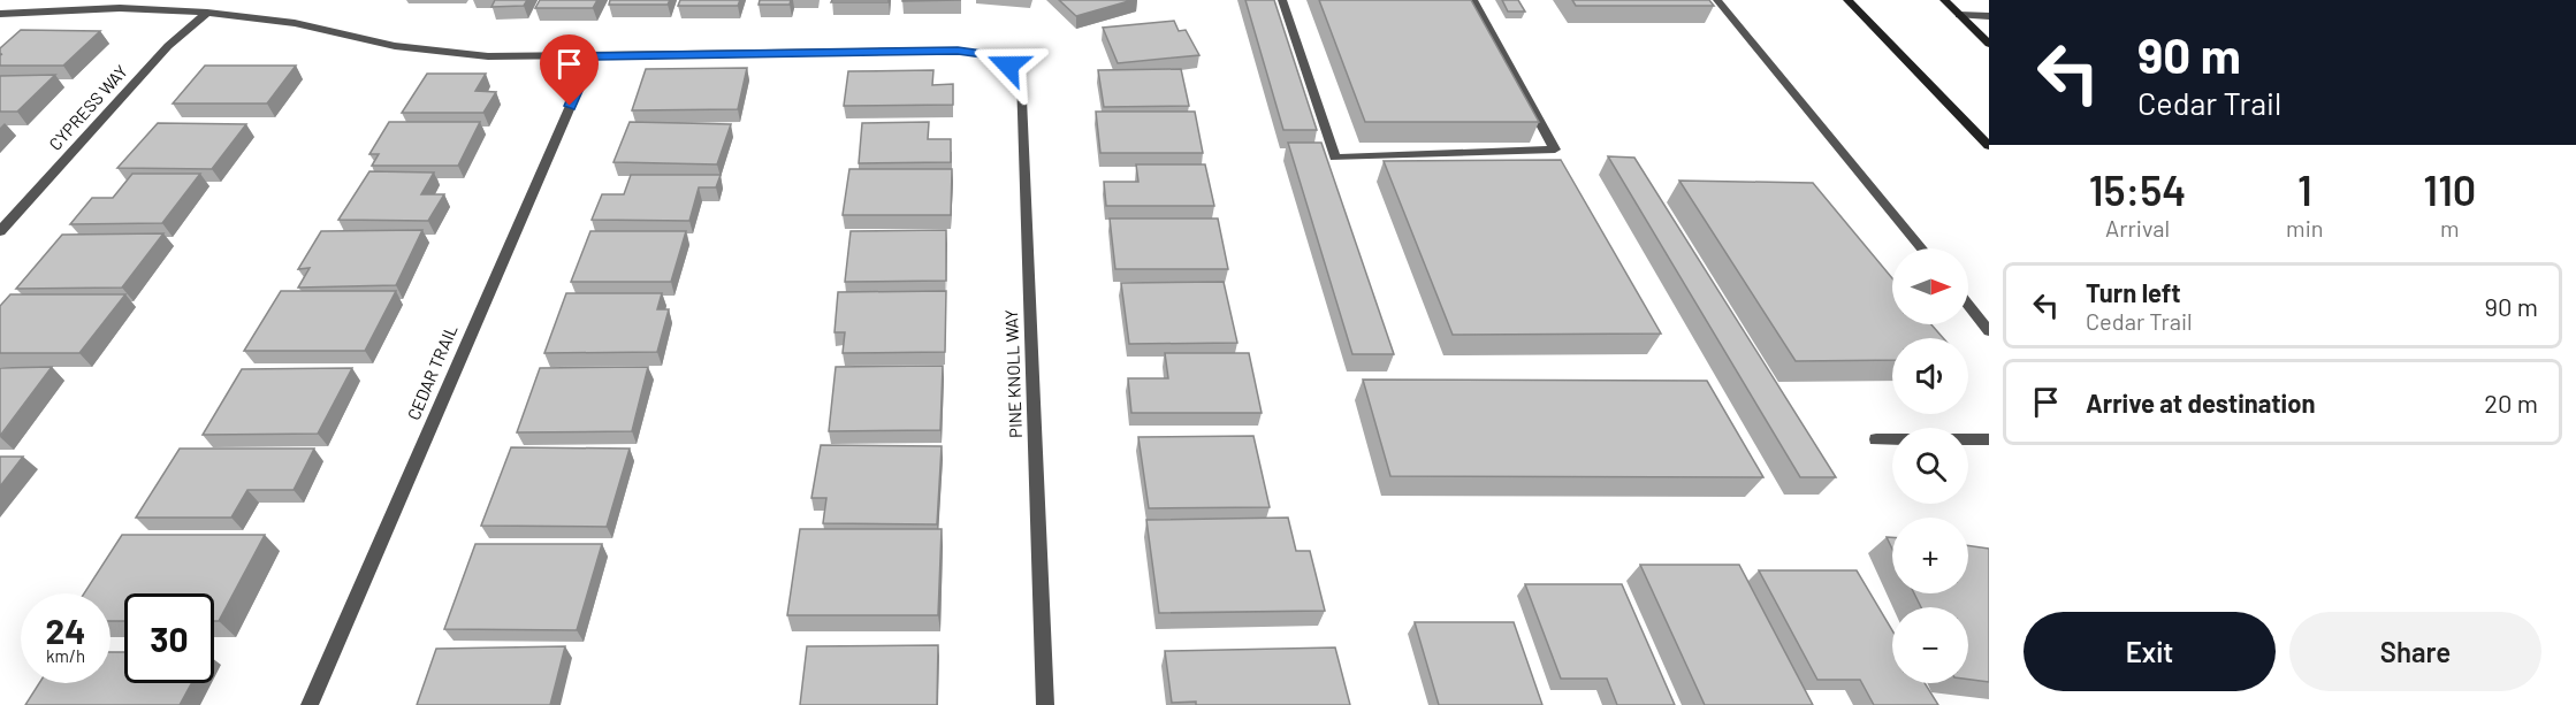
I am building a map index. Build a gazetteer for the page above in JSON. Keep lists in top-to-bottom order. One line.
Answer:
{"streets":{"street":["CYPRESS WAY","CEDAR TRAIL","PINE KNOLL WAY"]},"crossings":[["CEDAR TRAIL","PINE KNOLL WAY"]],"north":"right","page":{"turn":["90 m","Cedar Trail"],"eta":["15:54","Arrival","1","min","110","m"],"map_buttons":["+","−"],"list":[{"name":"Turn left","note":"Cedar Trail","value":"90 m"},{"name":"Arrive at destination","value":"20 m"}],"speed":"24 km/h","limit":"30","buttons":["Exit","Share"]}}
